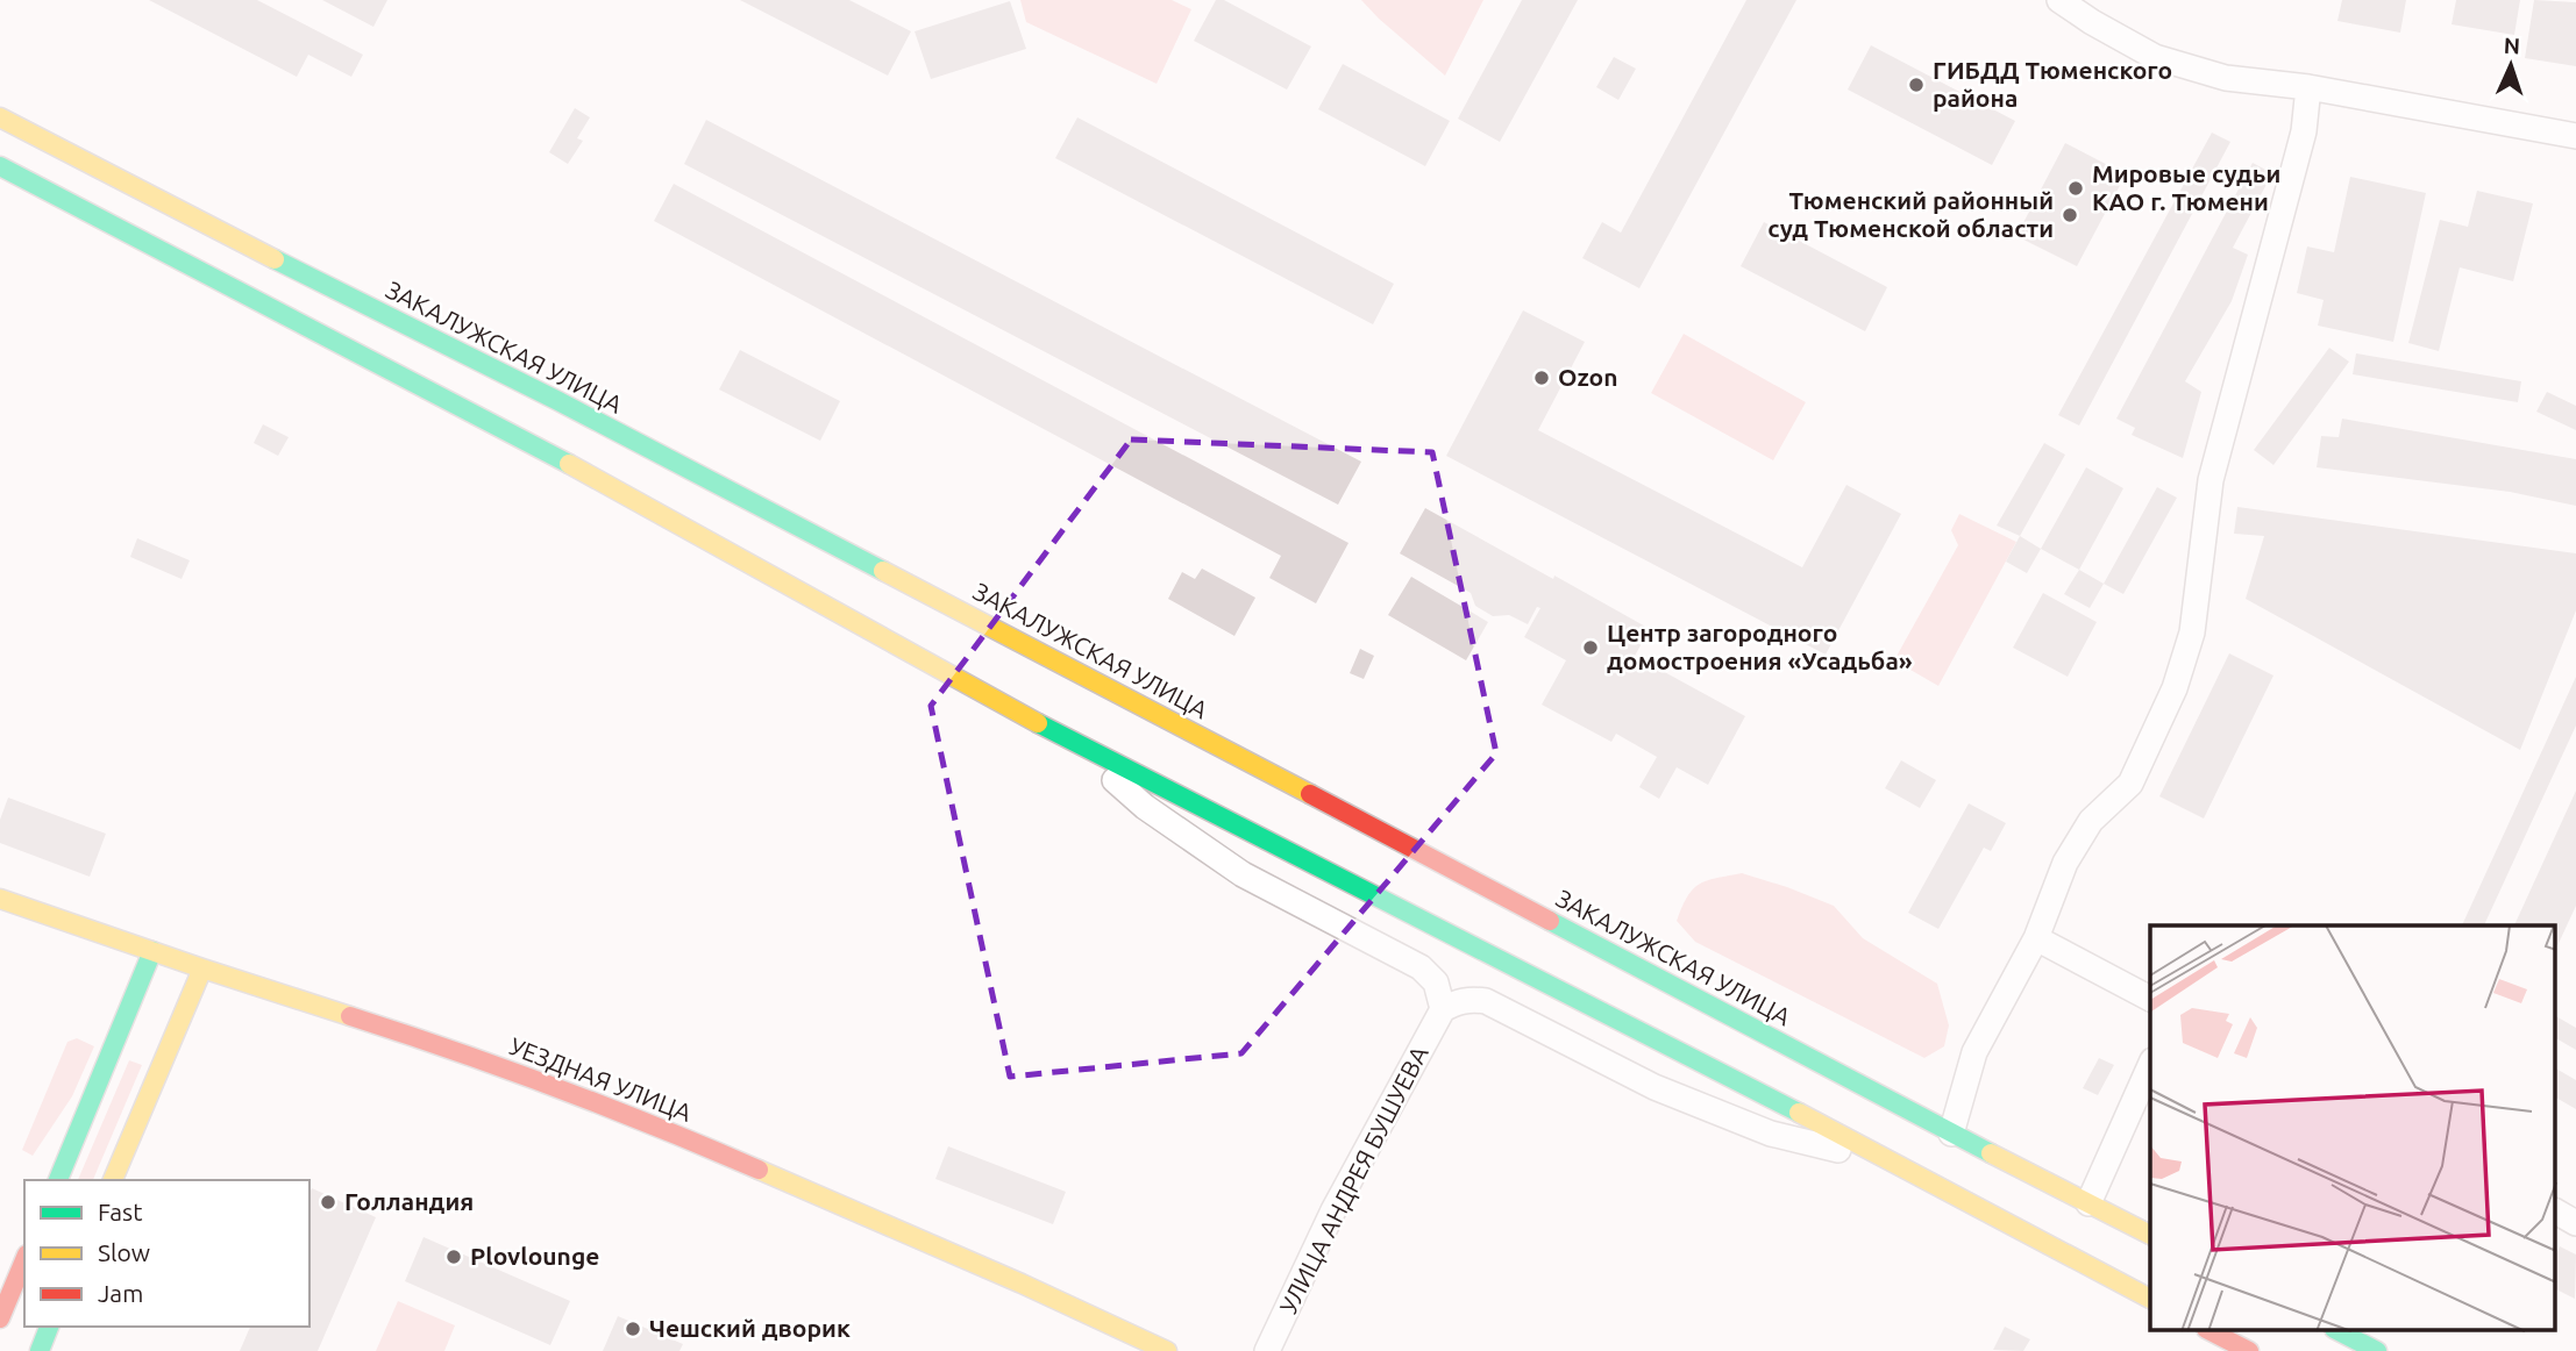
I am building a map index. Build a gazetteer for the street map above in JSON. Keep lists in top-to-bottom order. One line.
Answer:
{"streets":{"main road":["ЗАКАЛУЖСКАЯ УЛИЦА","УЕЗДНАЯ УЛИЦА"],"street":["УЛИЦА АНДРЕЯ БУШУЕВА"]},"places":["ГИБДД Тюменского района","Мировые судьи КАО г. Тюмени","Тюменский районный суд Тюменской области","Ozon","Центр загородного домостроения «Усадьба»","Голландия","Plovlounge","Чешский дворик"],"legend":["Fast","Slow","Jam"],"north":"top"}
